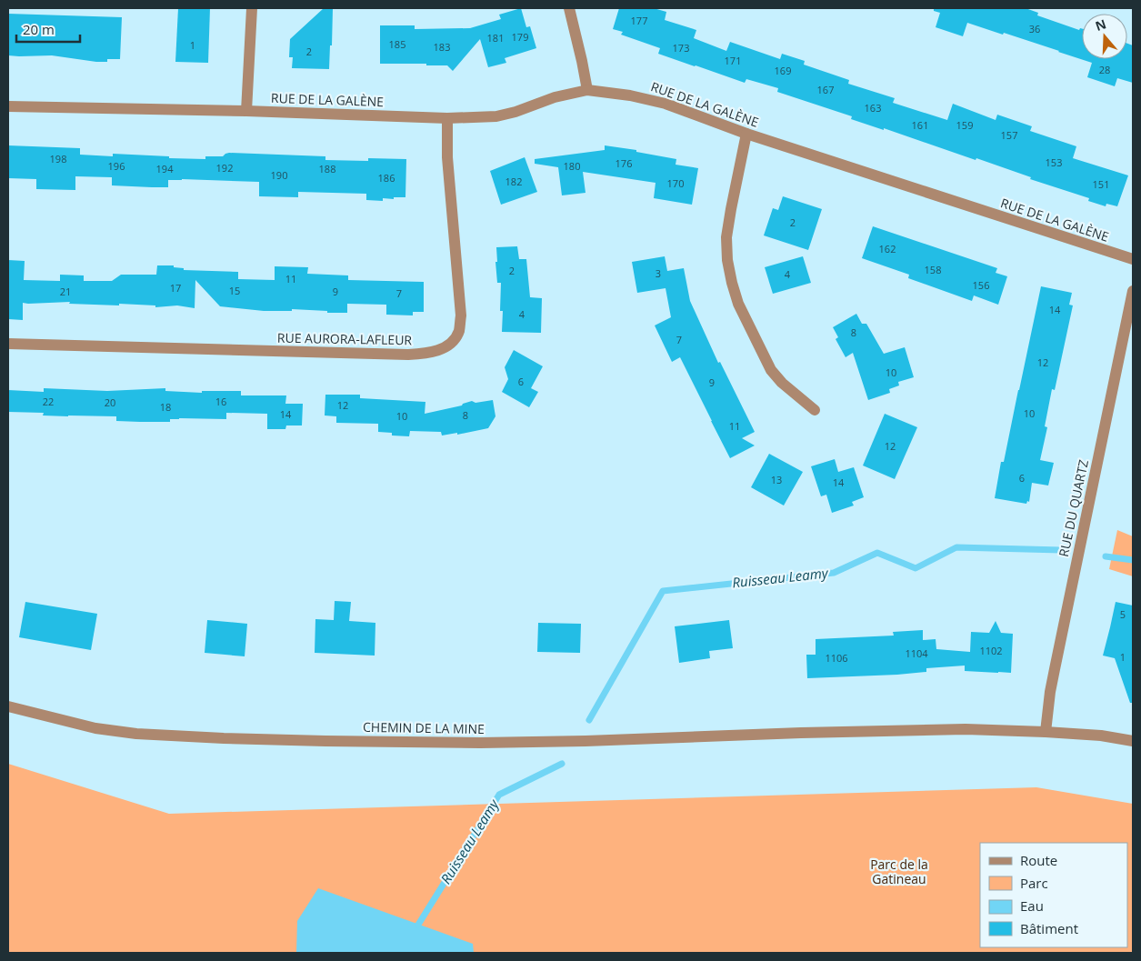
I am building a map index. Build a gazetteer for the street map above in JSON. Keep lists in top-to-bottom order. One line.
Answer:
{"streets":{"street":["RUE DE LA GALÈNE","RUE AURORA-LAFLEUR","RUE DU QUARTZ","CHEMIN DE LA MINE"]},"crossings":[["RUE DE LA GALÈNE","RUE AURORA-LAFLEUR"],["RUE DU QUARTZ","CHEMIN DE LA MINE"]],"water":["Ruisseau Leamy"],"parks":["Parc de la Gatineau"],"house_numbers":["177","36","179","181","185","1","183","173","2","171","28","169","167","163","161","159","157","198","153","176","196","180","192","194","188","190","186","182","170","151","2","162","158","2","3","4","11","156","17","15","21","9","7","14","4","8","7","12","10","6","9","22","16","20","12","18","10","14","8","10","11","12","6","13","14","5","1102","1104","1","1106"],"legend":["Route","Parc","Eau","Bâtiment"],"scale_bar":"20 m","north":"top"}
